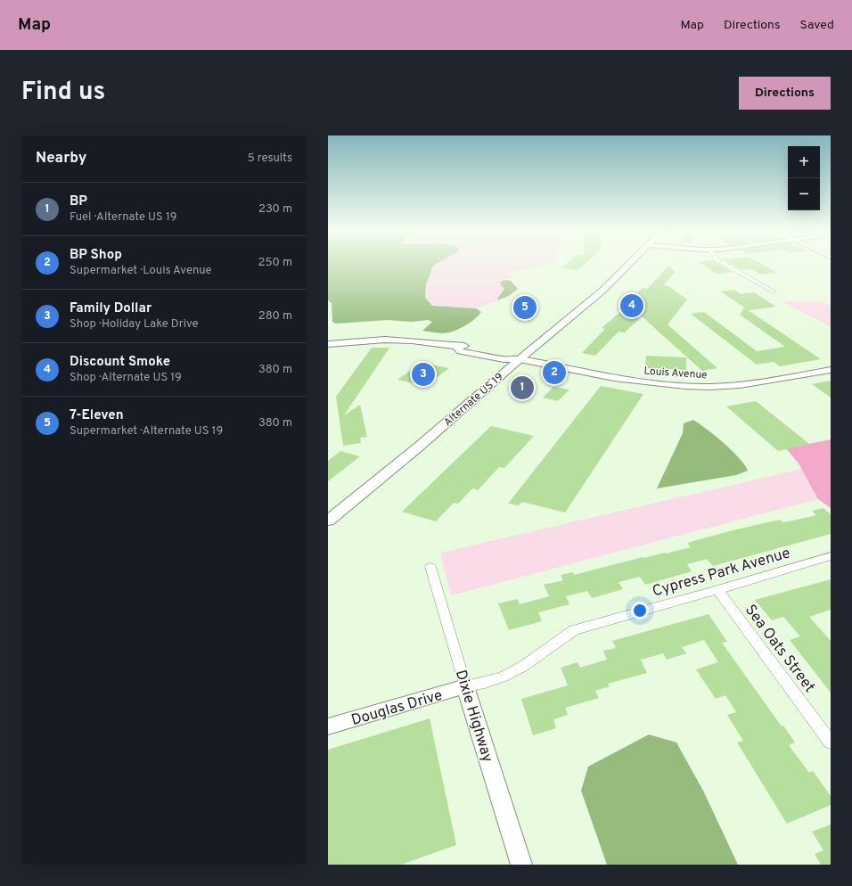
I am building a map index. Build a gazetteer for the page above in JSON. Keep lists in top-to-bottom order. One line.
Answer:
{"streets":{"main road":["Alternate US 19"],"street":["Louis Avenue","Cypress Park Avenue","Sea Oats Street","Douglas Drive","Dixie Highway"]},"crossings":[["Louis Avenue","Alternate US 19"],["Cypress Park Avenue","Sea Oats Street"],["Cypress Park Avenue","Douglas Drive"],["Cypress Park Avenue","Dixie Highway"],["Douglas Drive","Dixie Highway"]],"page":{"header":"Map","nav":["Map","Directions","Saved"],"title":"Find us","buttons":"Directions","heading":["Nearby","5 results"],"map_buttons":["+","−"],"list":[{"mark":"1","name":"BP","note":"Fuel · Alternate US 19","value":"230 m"},{"mark":"2","name":"BP Shop","note":"Supermarket · Louis Avenue","value":"250 m"},{"mark":"3","name":"Family Dollar","note":"Shop · Holiday Lake Drive","value":"280 m"},{"mark":"4","name":"Discount Smoke","note":"Shop · Alternate US 19","value":"380 m"},{"mark":"5","name":"7-Eleven","note":"Supermarket · Alternate US 19","value":"380 m"}],"pins":["4","5","2","3","1"]}}
